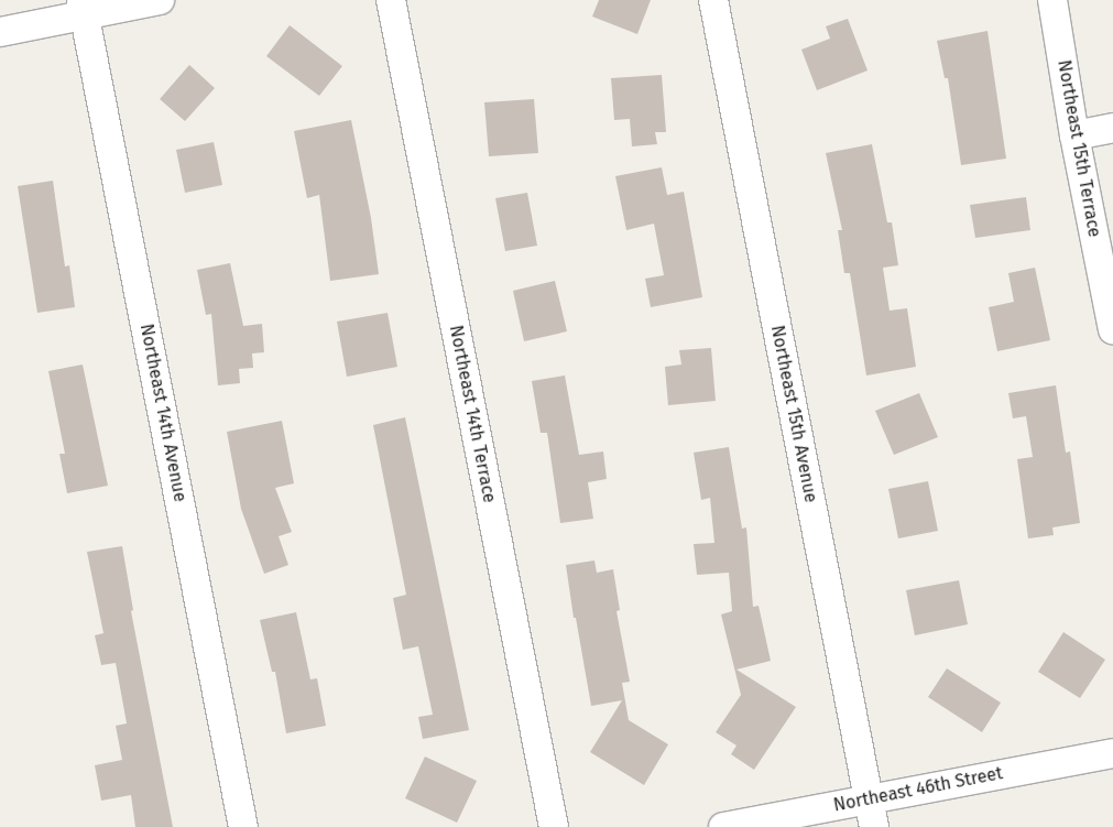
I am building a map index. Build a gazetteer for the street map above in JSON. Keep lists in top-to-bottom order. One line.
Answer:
{"streets":{"street":["Northeast 15th Terrace","Northeast 14th Avenue","Northeast 14th Terrace","Northeast 15th Avenue","Northeast 46th Street"]},"crossings":[["Northeast 15th Avenue","Northeast 46th Street"]]}
